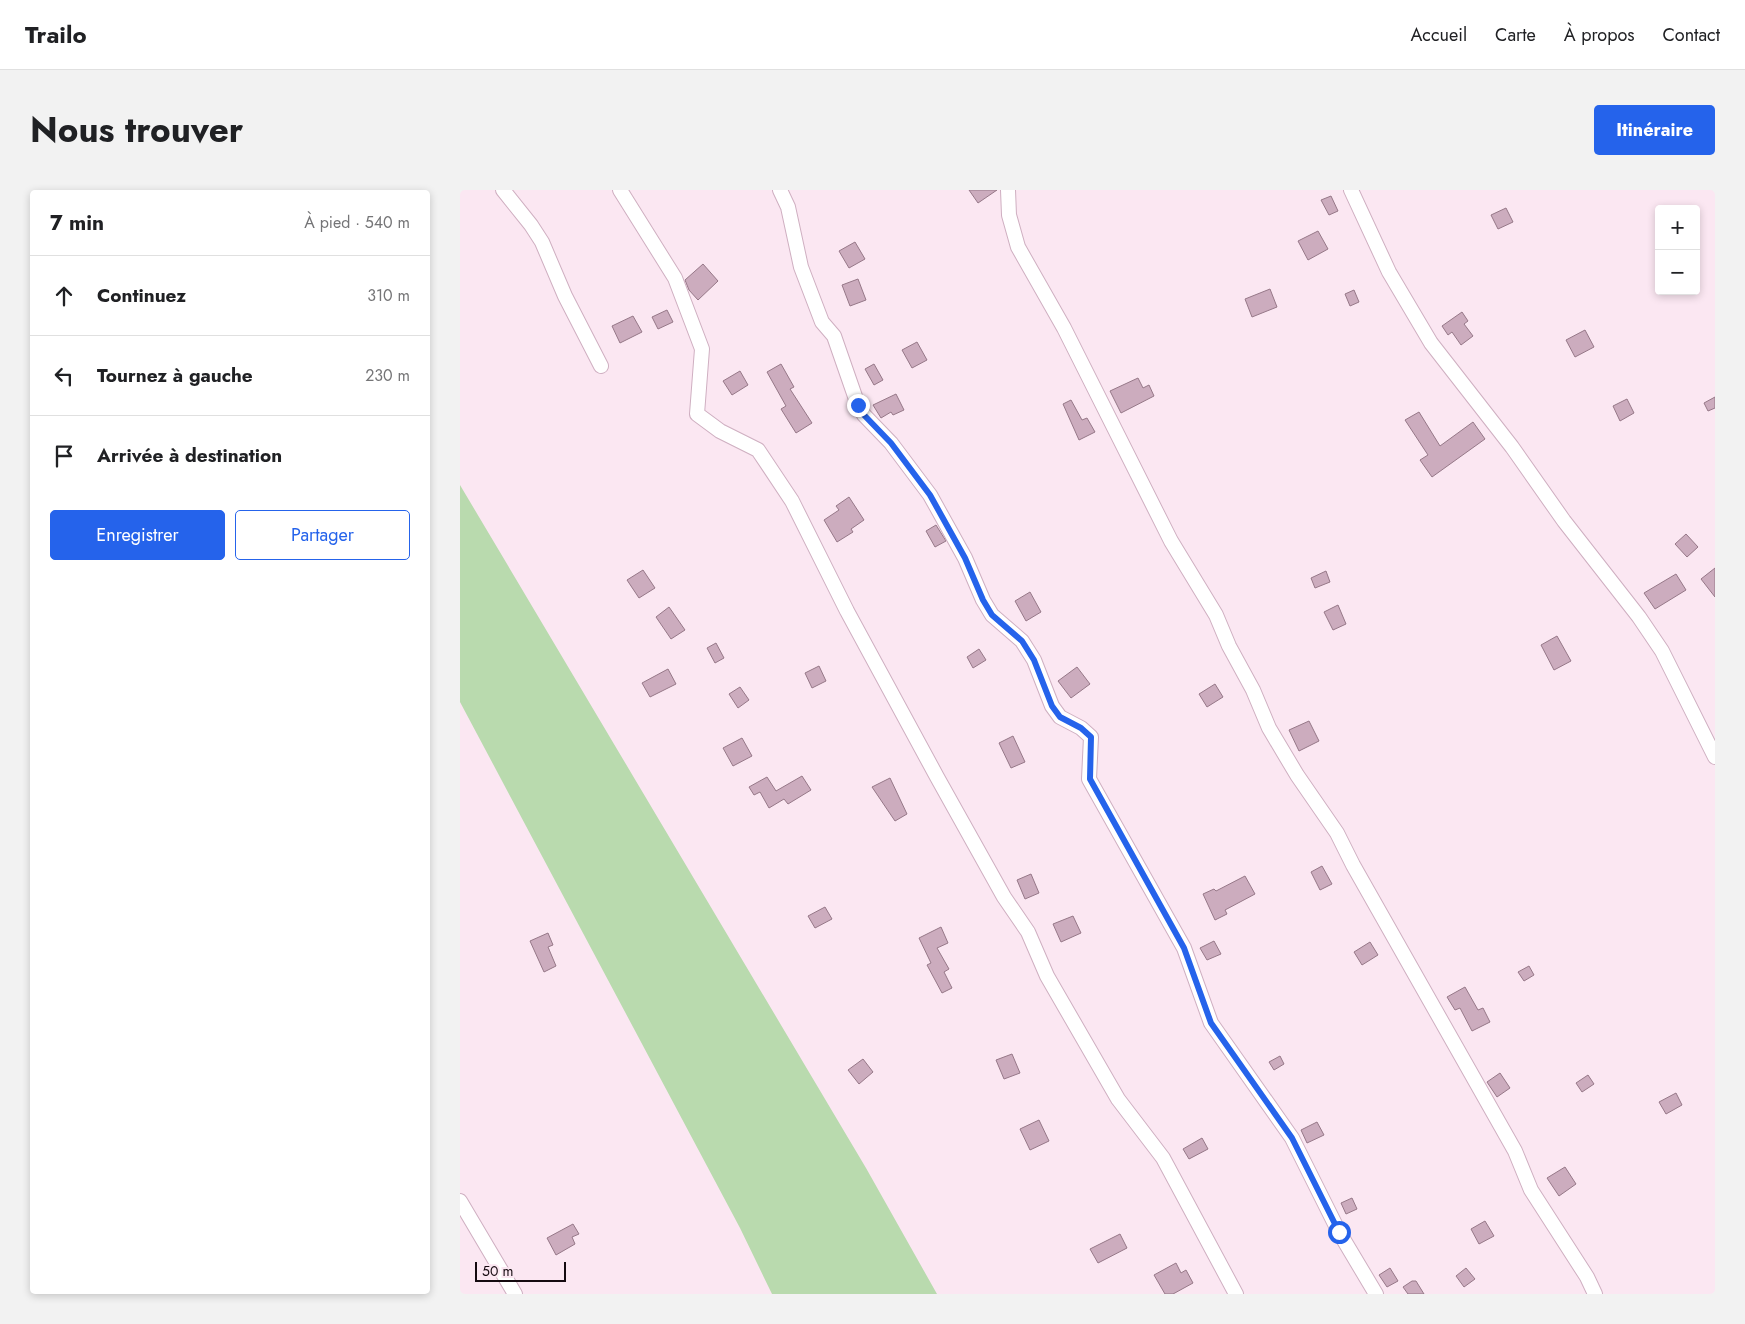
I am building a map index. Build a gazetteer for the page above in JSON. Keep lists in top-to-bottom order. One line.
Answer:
{"scale_bar":"50 m","page":{"header":"Trailo","nav":["Accueil","Carte","À propos","Contact"],"title":"Nous trouver","buttons":["Itinéraire",["Enregistrer","Partager"]],"heading":["7 min","À pied · 540 m"],"map_buttons":["+","−"],"list":[["Continuez","310 m"],["Tournez à gauche","230 m"],"Arrivée à destination"],"scale":"50 m"}}
